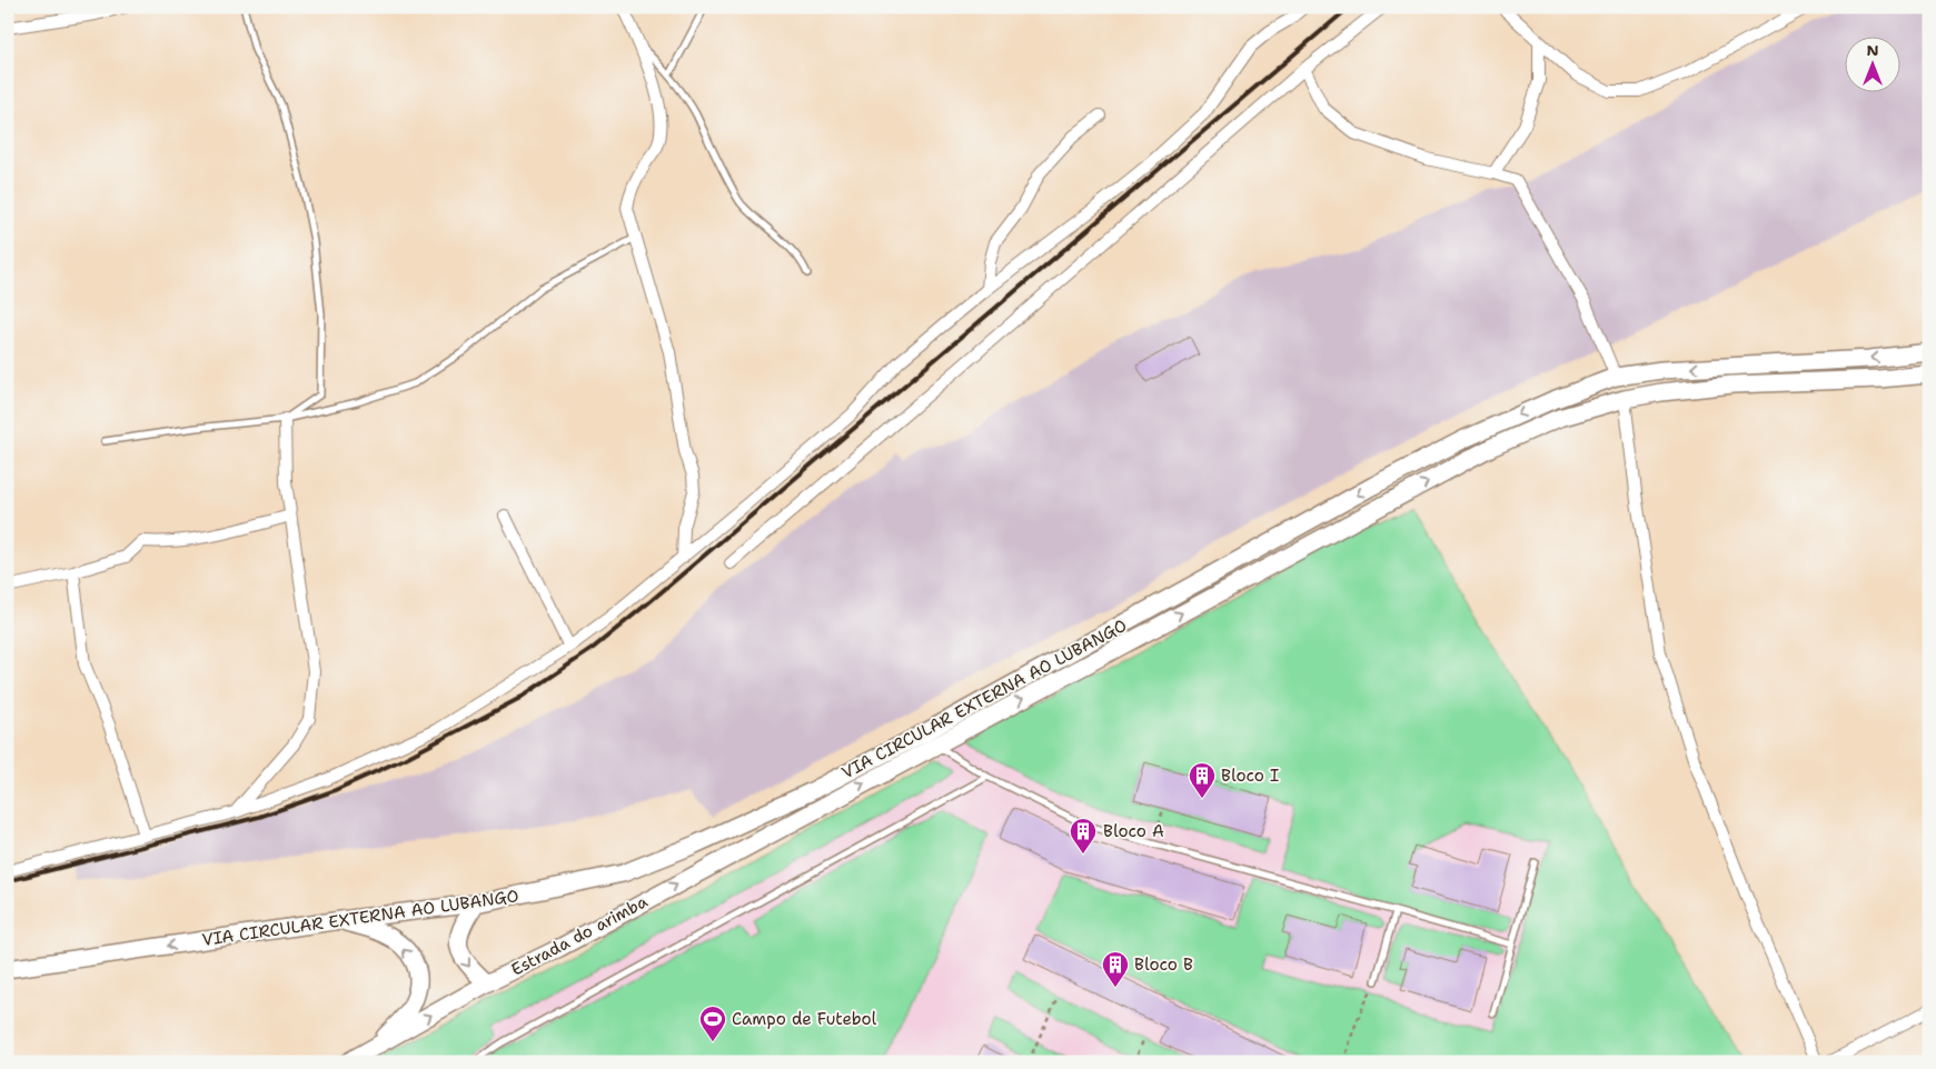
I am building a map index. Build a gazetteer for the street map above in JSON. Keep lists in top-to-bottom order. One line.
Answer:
{"streets":{"main road":["VIA CIRCULAR EXTERNA AO LUBANGO","Estrada do arimba"]},"crossings":[["VIA CIRCULAR EXTERNA AO LUBANGO","Estrada do arimba"]],"one_way":["Estrada do arimba"],"places":{"building":["Bloco I","Bloco A","Bloco B"],"sports":["Campo de Futebol"]},"north":"top"}
